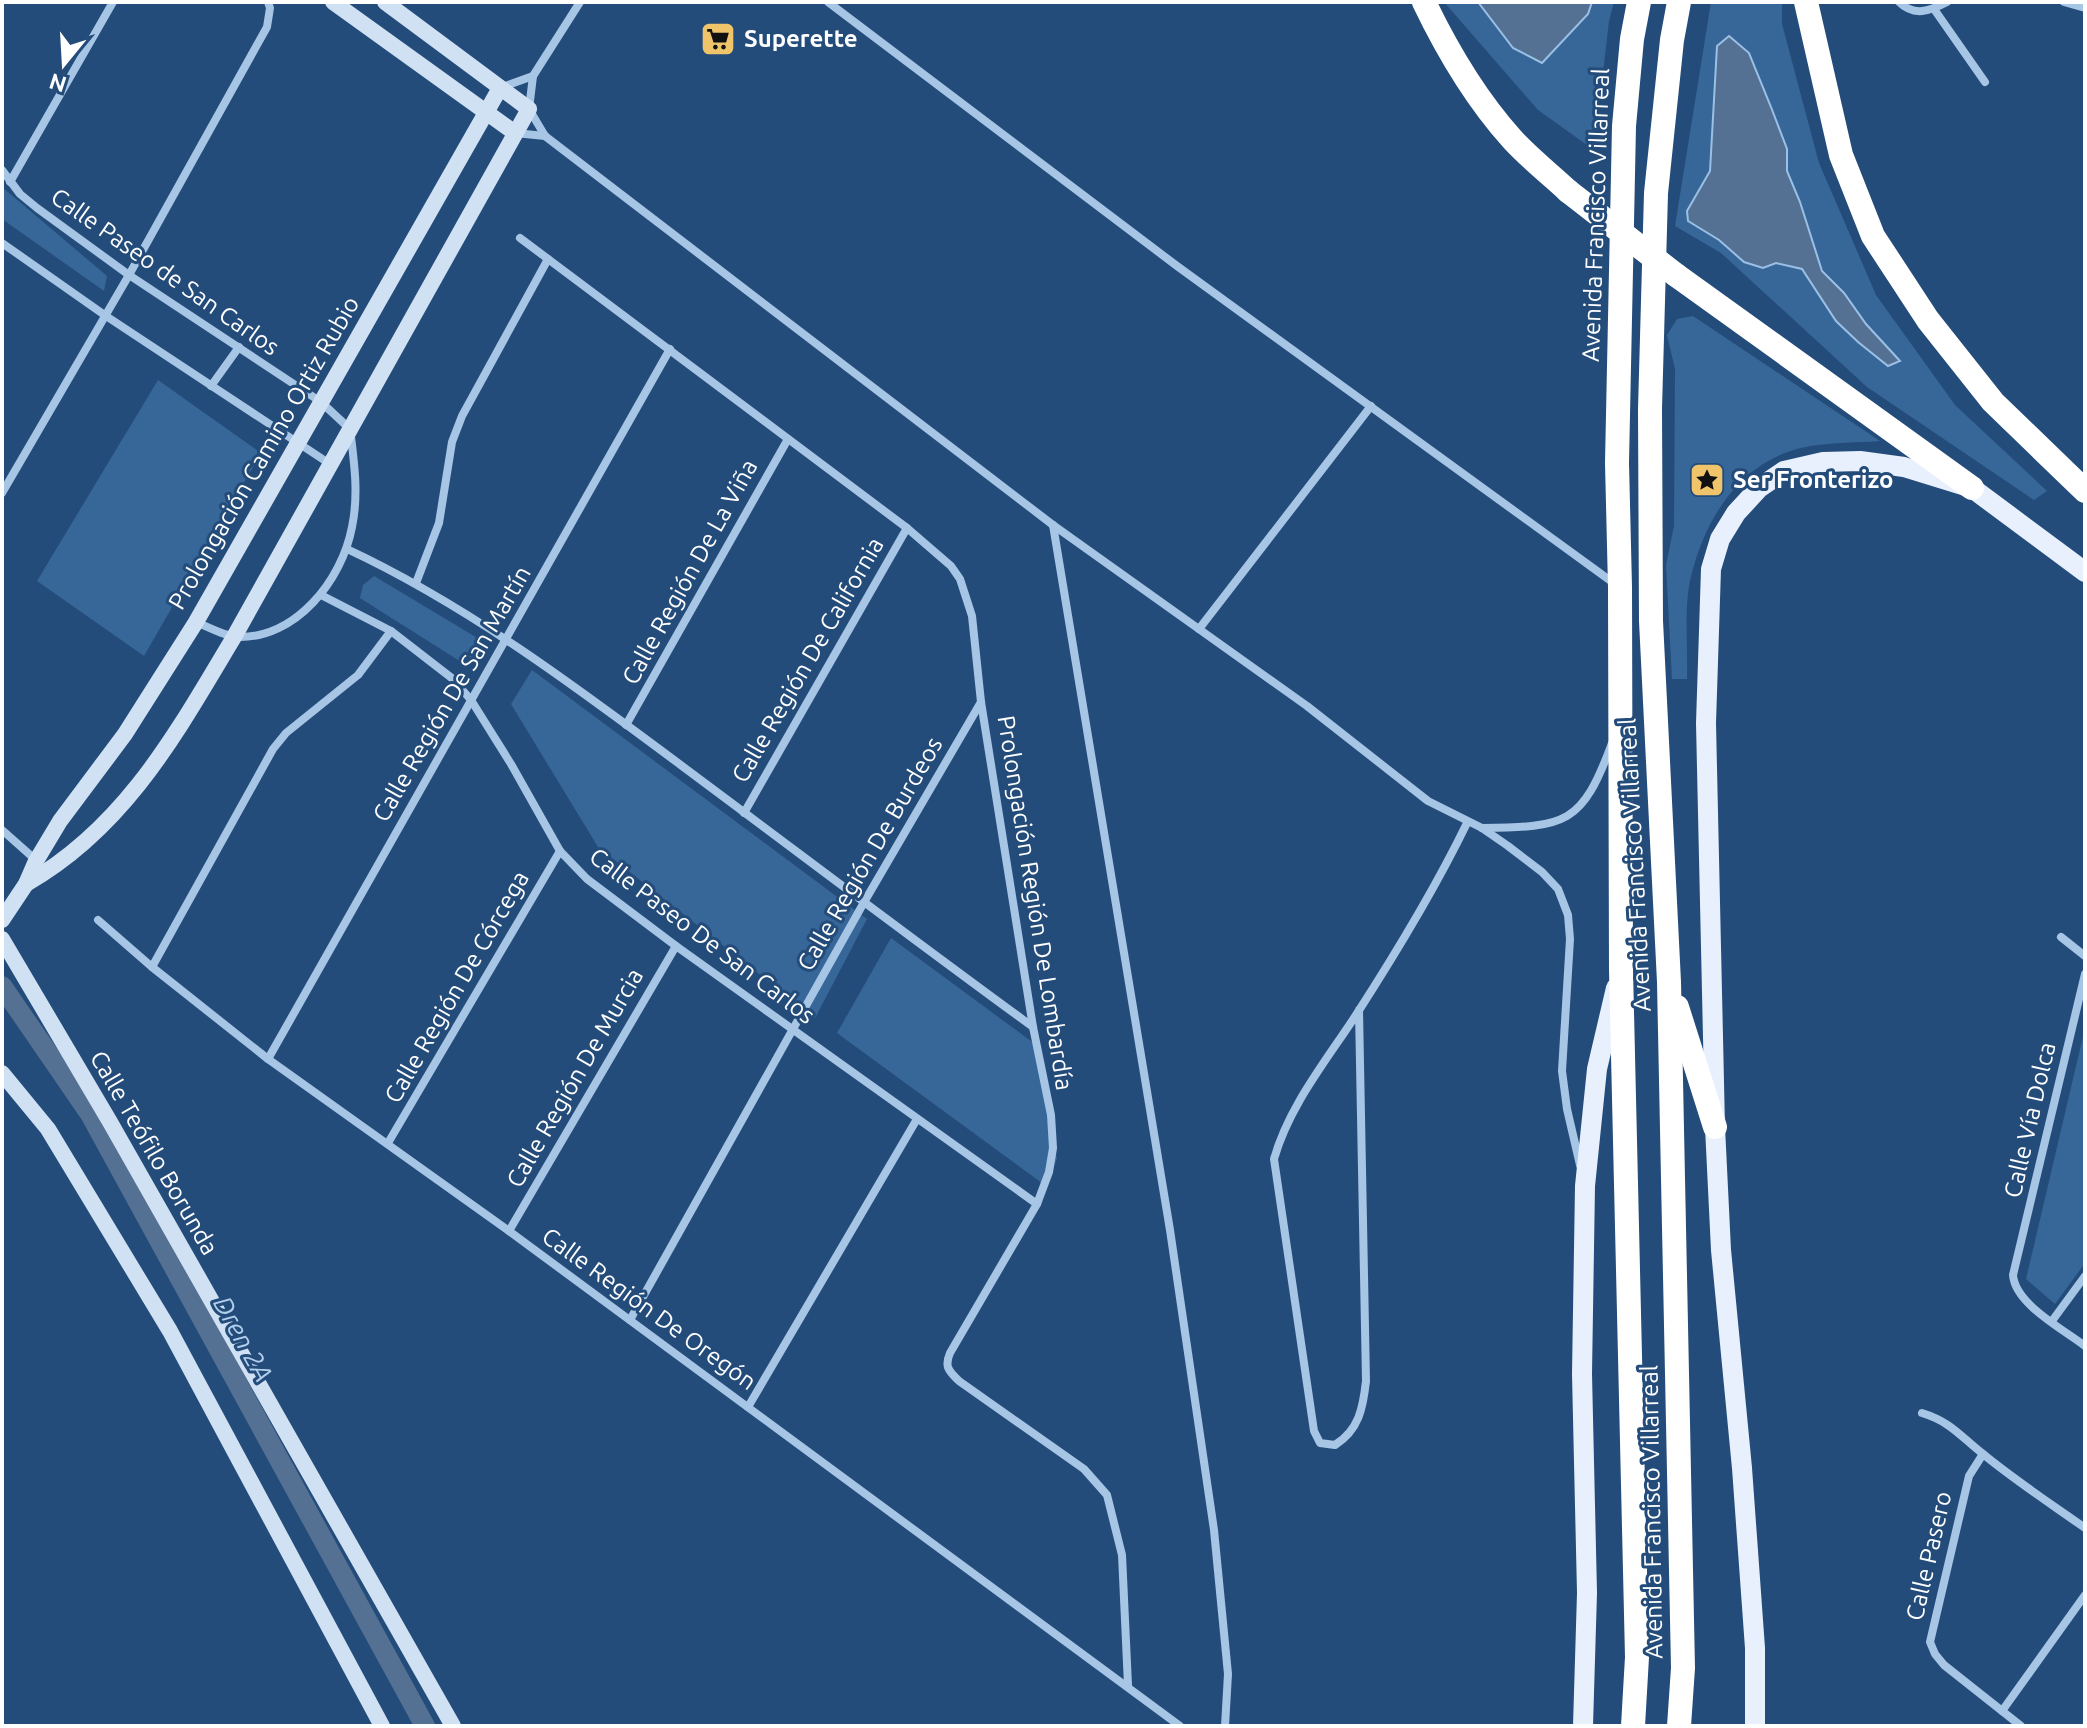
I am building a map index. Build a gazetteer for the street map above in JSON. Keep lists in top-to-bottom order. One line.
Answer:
{"streets":{"highway":["Avenida Francisco Villarreal"],"street":["Calle Paseo de San Carlos","Prolongación Camino Ortiz Rubio","Calle Región De La Viña","Calle Región De California","Calle Región De San Martín","Calle Región De Burdeos","Prolongación Región De Lombardía","Calle Paseo De San Carlos","Calle Región De Córcega","Calle Región De Murcia","Calle Vía Dolca","Calle Teófilo Borunda","Calle Región De Oregón","Calle Pasero"]},"crossings":[["Calle Paseo de San Carlos","Prolongación Camino Ortiz Rubio"],["Calle Región De La Viña","Prolongación Región De Lombardía"],["Calle Región De California","Prolongación Región De Lombardía"],["Calle Región De San Martín","Prolongación Región De Lombardía"],["Calle Región De San Martín","Calle Paseo De San Carlos"],["Calle Región De San Martín","Calle Región De Oregón"],["Calle Región De Burdeos","Prolongación Región De Lombardía"],["Calle Región De Burdeos","Calle Paseo De San Carlos"],["Calle Región De Burdeos","Calle Región De Oregón"],["Prolongación Región De Lombardía","Calle Paseo De San Carlos"],["Prolongación Región De Lombardía","Calle Región De Oregón"],["Calle Paseo De San Carlos","Calle Región De Córcega"],["Calle Paseo De San Carlos","Calle Región De Murcia"],["Calle Región De Córcega","Calle Región De Oregón"],["Calle Región De Murcia","Calle Región De Oregón"]],"water":["Dren 2A"],"places":{"supermarket":["Superette"],"place":["Ser Fronterizo"]},"north":"bottom"}
